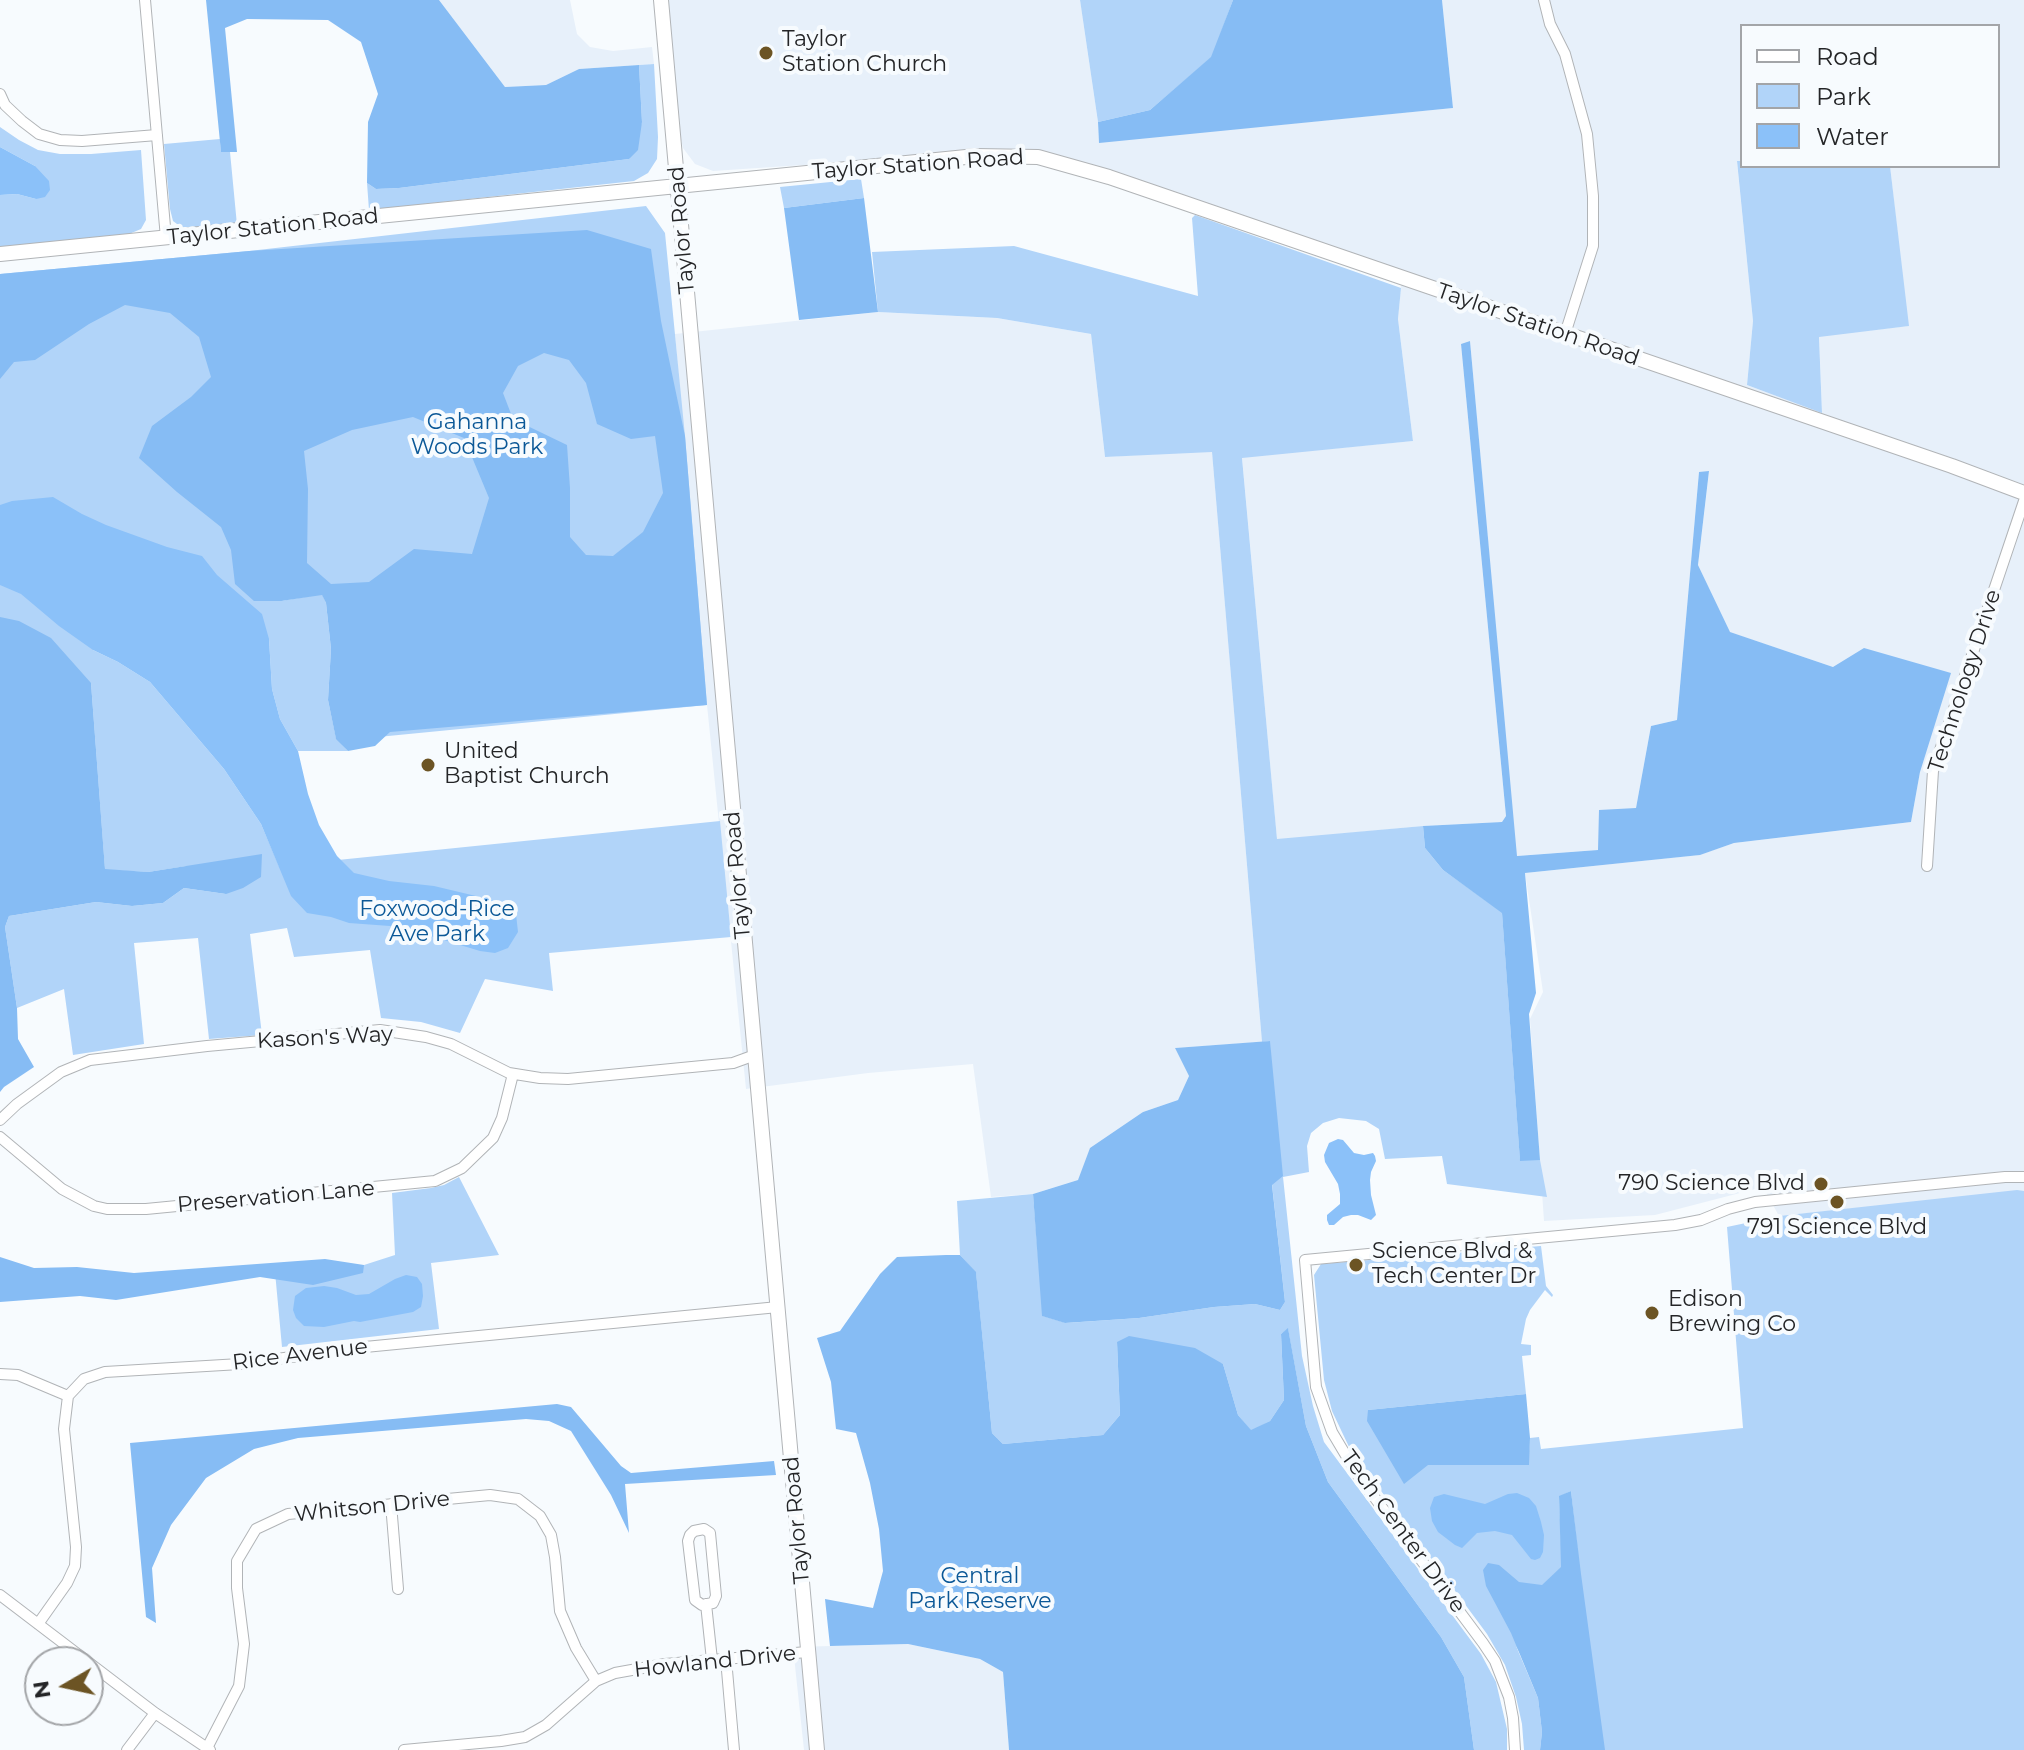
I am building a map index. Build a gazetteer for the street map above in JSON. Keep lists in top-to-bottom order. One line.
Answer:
{"streets":{"main road":["Taylor Station Road","Taylor Road"],"street":["Technology Drive","Kason's Way","Preservation Lane","Rice Avenue","Whitson Drive","Tech Center Drive","Howland Drive"]},"crossings":[["Taylor Station Road","Taylor Road"],["Taylor Road","Kason's Way"],["Taylor Road","Rice Avenue"],["Taylor Road","Howland Drive"],["Kason's Way","Preservation Lane"],["Whitson Drive","Howland Drive"]],"parks":["Gahanna Woods Park","Foxwood-Rice Ave Park","Central Park Reserve"],"places":["Taylor Station Church","United Baptist Church","790 Science Blvd","791 Science Blvd","Science Blvd & Tech Center Dr","Edison Brewing Co"],"legend":["Road","Park","Water"],"north":"left"}
